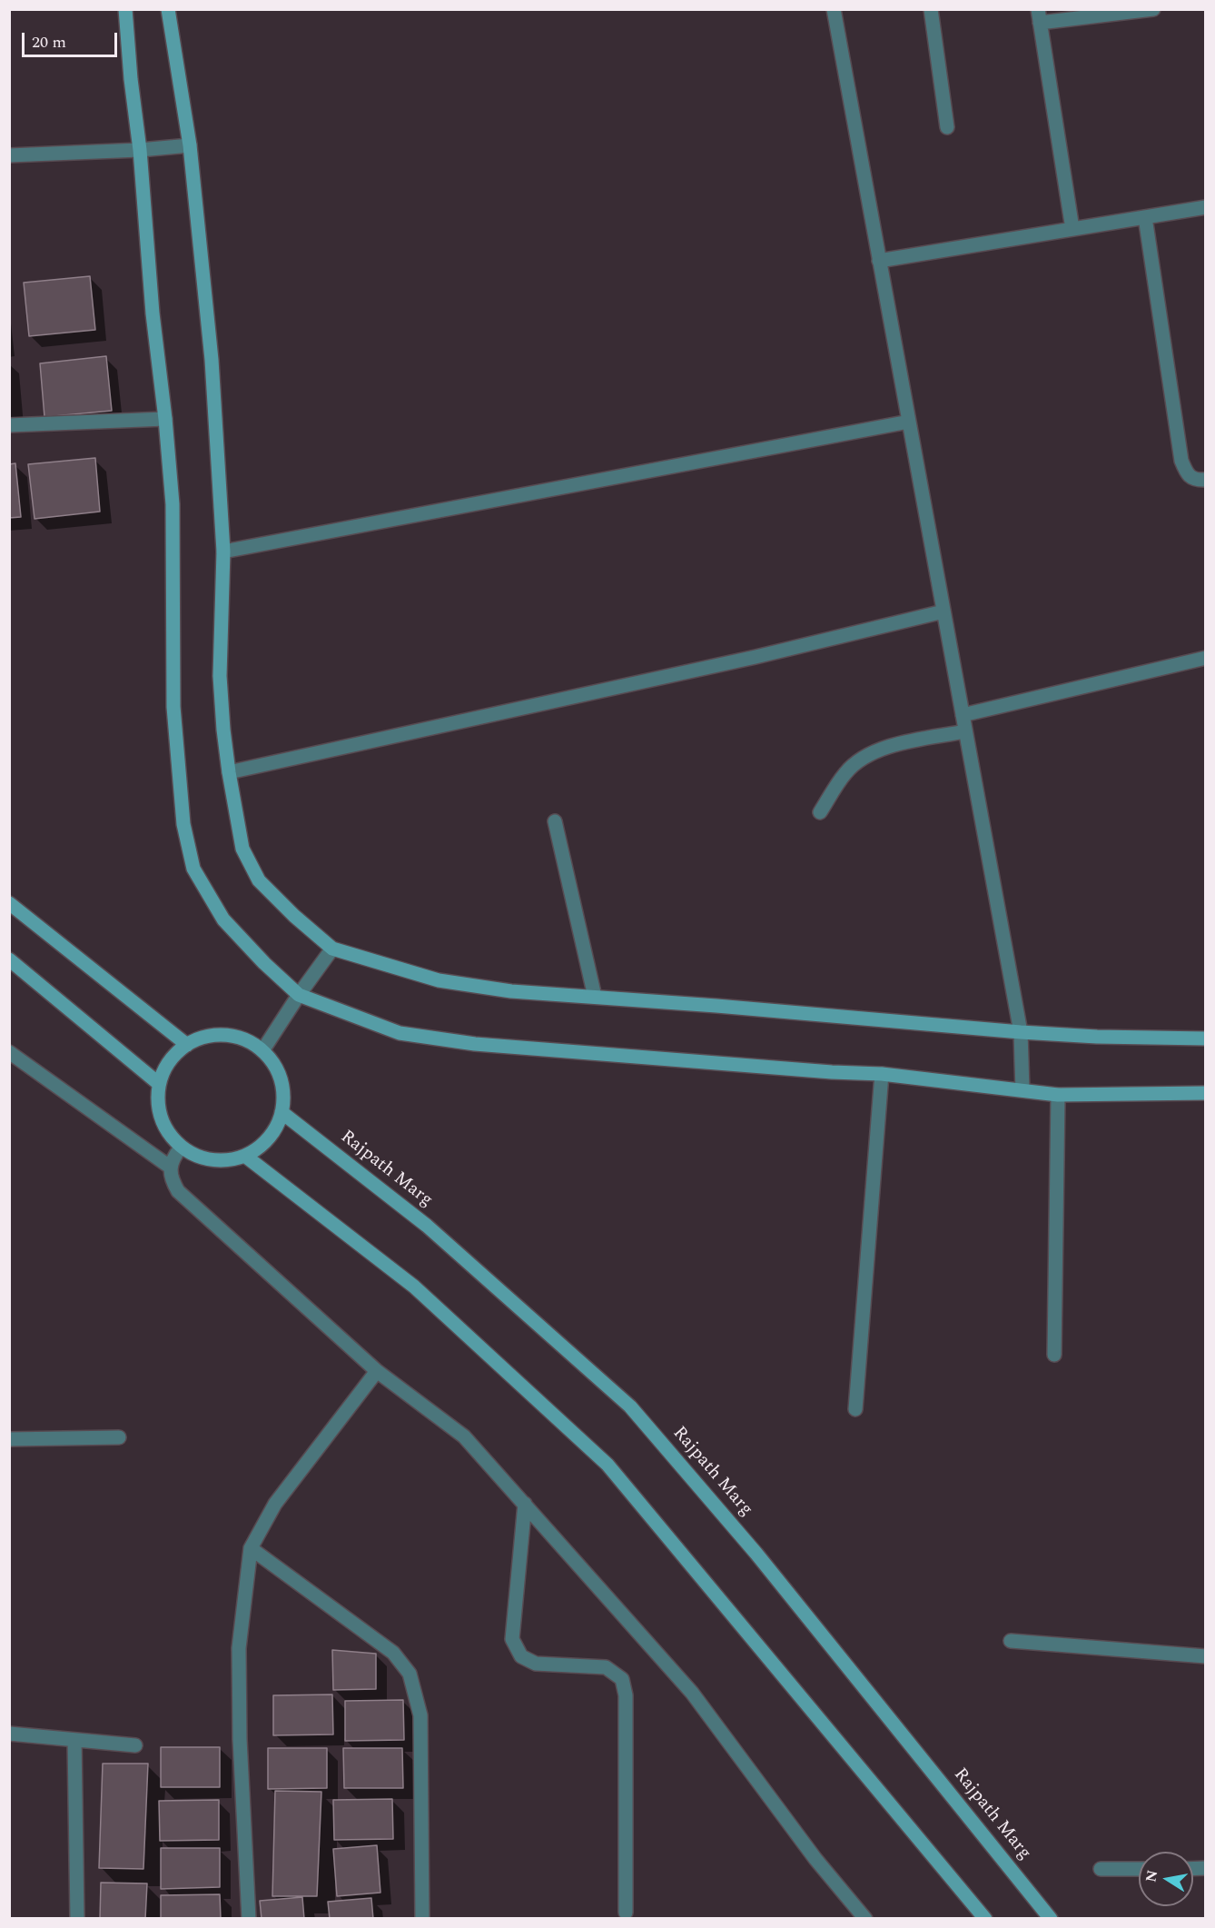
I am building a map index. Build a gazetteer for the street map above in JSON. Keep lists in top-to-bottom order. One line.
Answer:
{"streets":{"street":["Rajpath Marg"]},"scale_bar":"20 m","north":"left"}
